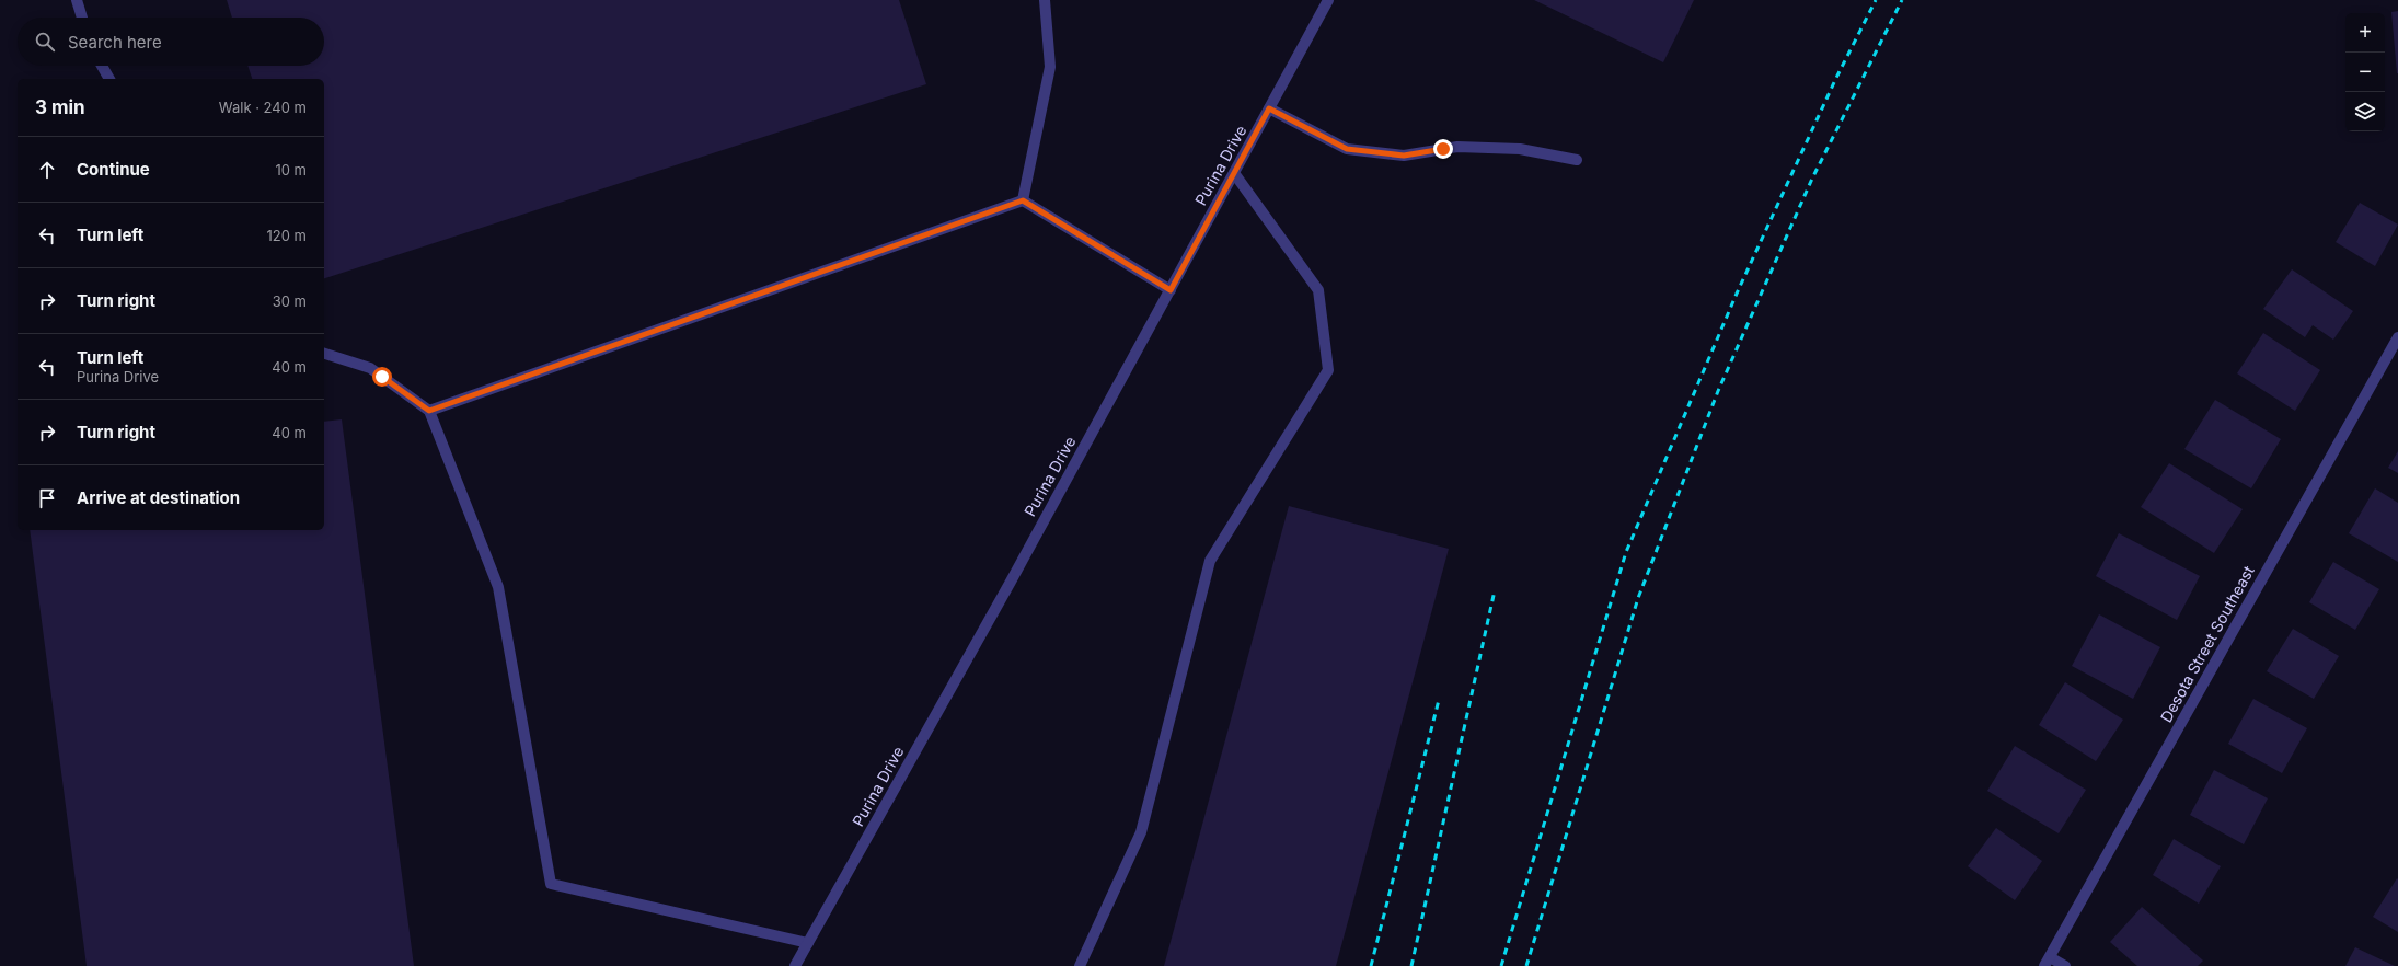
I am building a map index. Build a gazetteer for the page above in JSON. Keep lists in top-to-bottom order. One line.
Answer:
{"streets":{"street":["Purina Drive","Desota Street Southeast"]},"page":{"map_buttons":["+","−"],"search":"Search here","heading":["3 min","Walk · 240 m"],"list":[["Continue","10 m"],["Turn left","120 m"],["Turn right","30 m"],["Turn left","Purina Drive","40 m"],["Turn right","40 m"],"Arrive at destination"]}}
